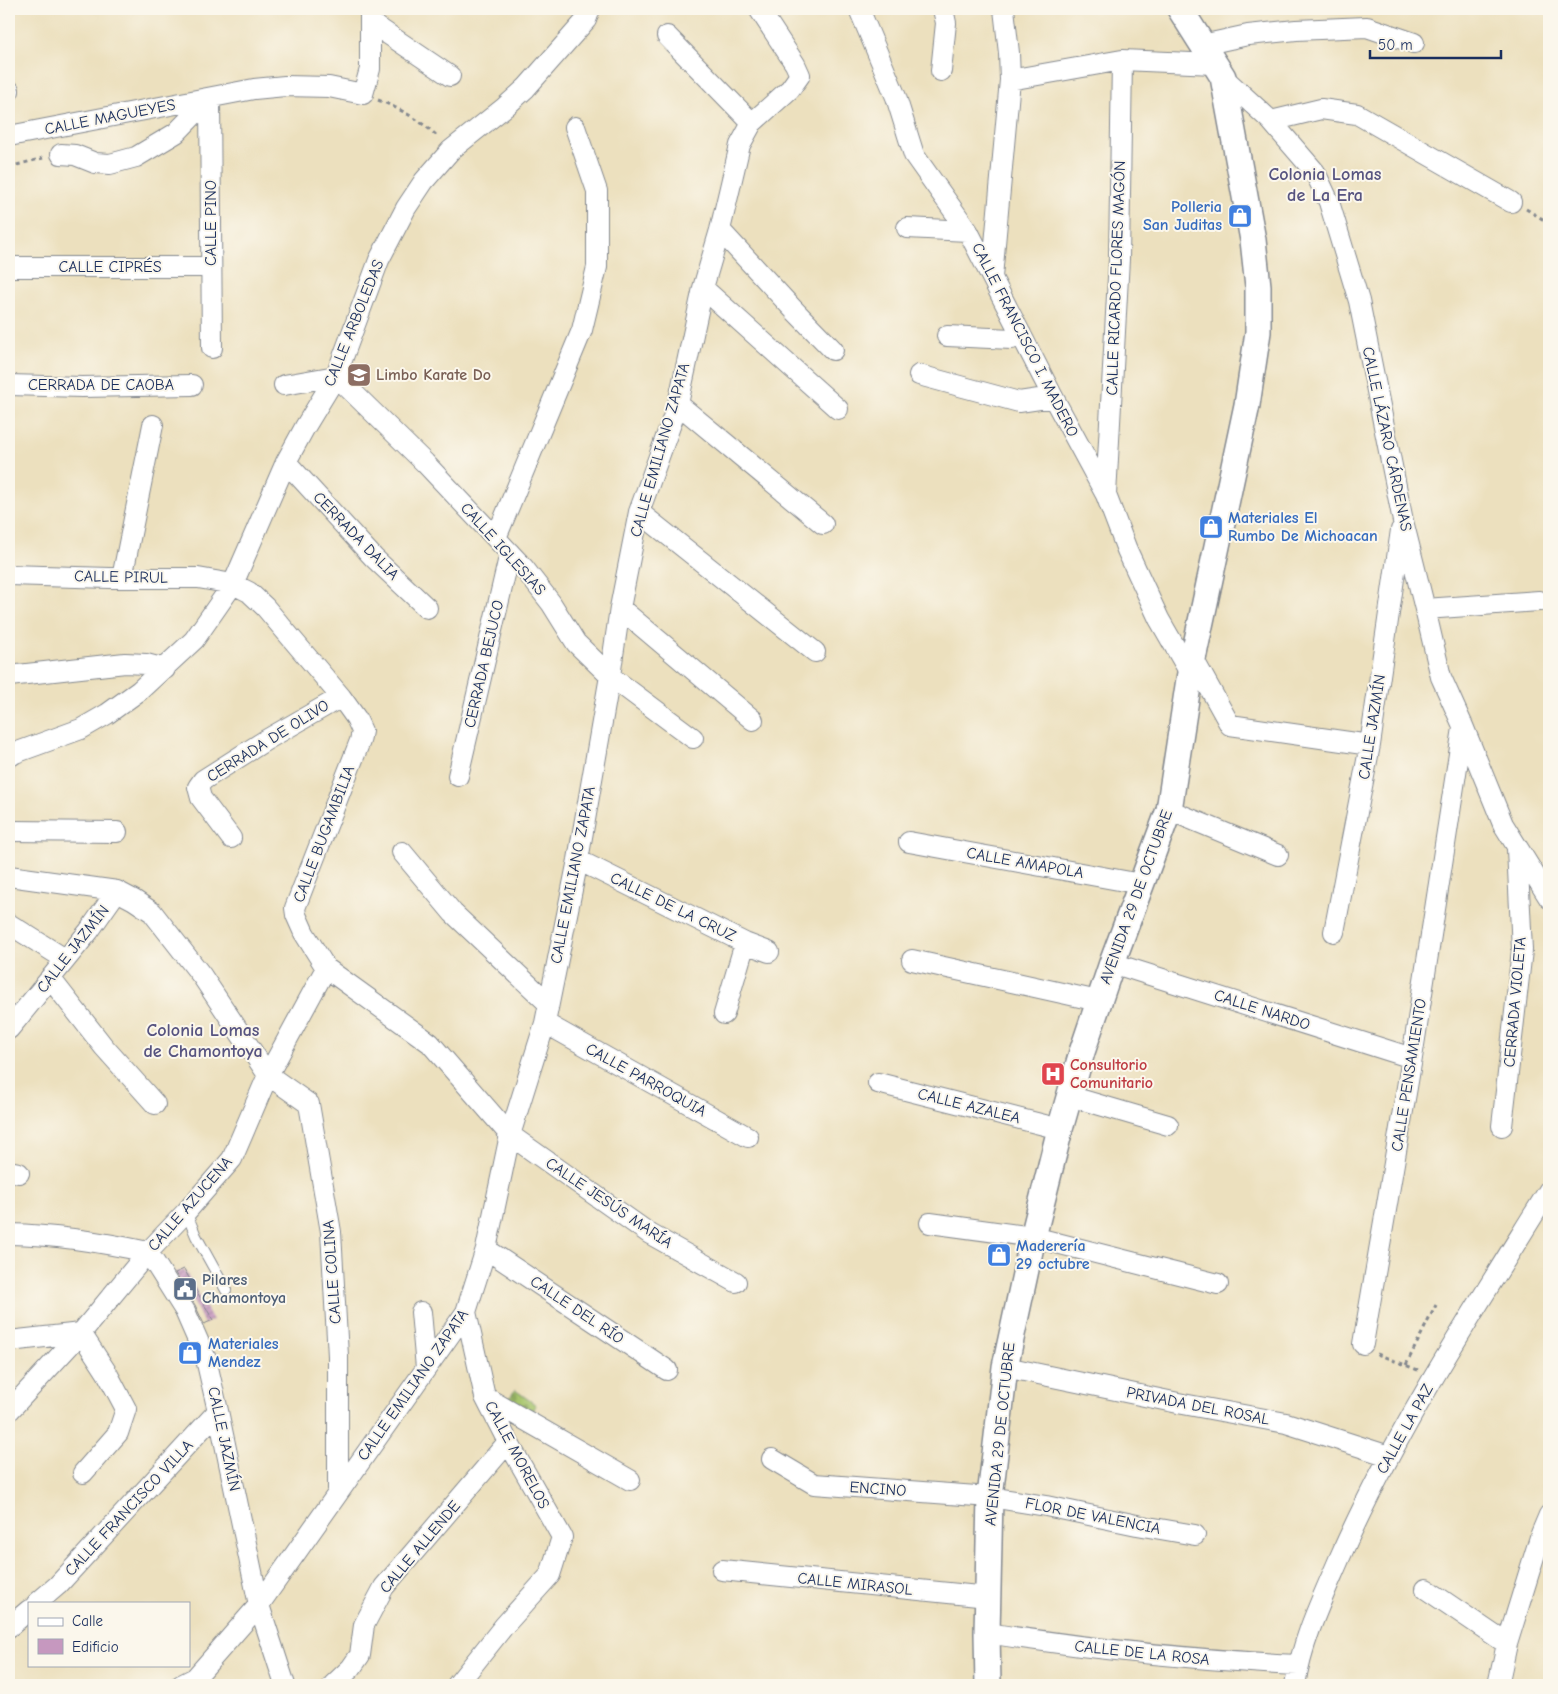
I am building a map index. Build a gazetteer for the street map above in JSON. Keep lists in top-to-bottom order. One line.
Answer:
{"streets":{"street":["CALLE MAGUEYES","CALLE PINO","CALLE CIPRÉS","CALLE RICARDO FLORES MAGÓN","CALLE ARBOLEDAS","CALLE FRANCISCO I. MADERO","CERRADA DE CAOBA","CALLE LÁZARO CÁRDENAS","CALLE EMILIANO ZAPATA","CERRADA DALIA","CALLE IGLESIAS","CALLE PIRUL","CERRADA BEJUCO","CALLE JAZMÍN","CERRADA DE OLIVO","CALLE BUGAMBILIA","CALLE AMAPOLA","AVENIDA 29 DE OCTUBRE","CALLE DE LA CRUZ","CERRADA VIOLETA","CALLE NARDO","CALLE PENSAMIENTO","CALLE PARROQUIA","CALLE AZALEA","CALLE JESÚS MARÍA","CALLE AZUCENA","CALLE COLINA","CALLE DEL RÍO","PRIVADA DEL ROSAL","CALLE LA PAZ","CALLE MORELOS","ENCINO","CALLE FRANCISCO VILLA","FLOR DE VALENCIA","CALLE ALLENDE","CALLE MIRASOL","CALLE DE LA ROSA"]},"crossings":[["CALLE MAGUEYES","CALLE PINO"],["CALLE PINO","CALLE CIPRÉS"],["CALLE RICARDO FLORES MAGÓN","CALLE FRANCISCO I. MADERO"],["CALLE ARBOLEDAS","CERRADA DALIA"],["CALLE ARBOLEDAS","CALLE IGLESIAS"],["CALLE ARBOLEDAS","CALLE PIRUL"],["CALLE ARBOLEDAS","CALLE BUGAMBILIA"],["CALLE FRANCISCO I. MADERO","CALLE JAZMÍN"],["CALLE FRANCISCO I. MADERO","AVENIDA 29 DE OCTUBRE"],["CALLE LÁZARO CÁRDENAS","CALLE JAZMÍN"],["CALLE LÁZARO CÁRDENAS","AVENIDA 29 DE OCTUBRE"],["CALLE LÁZARO CÁRDENAS","CERRADA VIOLETA"],["CALLE LÁZARO CÁRDENAS","CALLE PENSAMIENTO"],["CALLE EMILIANO ZAPATA","CALLE IGLESIAS"],["CALLE EMILIANO ZAPATA","CALLE JAZMÍN"],["CALLE EMILIANO ZAPATA","CALLE BUGAMBILIA"],["CALLE EMILIANO ZAPATA","CALLE DE LA CRUZ"],["CALLE EMILIANO ZAPATA","CALLE PARROQUIA"],["CALLE EMILIANO ZAPATA","CALLE JESÚS MARÍA"],["CALLE EMILIANO ZAPATA","CALLE COLINA"],["CALLE EMILIANO ZAPATA","CALLE DEL RÍO"],["CALLE EMILIANO ZAPATA","CALLE MORELOS"],["CALLE IGLESIAS","CERRADA BEJUCO"],["CALLE PIRUL","CALLE BUGAMBILIA"],["CALLE JAZMÍN","CALLE AZUCENA"],["CALLE JAZMÍN","CALLE FRANCISCO VILLA"],["CERRADA DE OLIVO","CALLE BUGAMBILIA"],["CALLE BUGAMBILIA","CALLE JESÚS MARÍA"],["CALLE BUGAMBILIA","CALLE AZUCENA"],["CALLE AMAPOLA","AVENIDA 29 DE OCTUBRE"],["AVENIDA 29 DE OCTUBRE","CALLE NARDO"],["AVENIDA 29 DE OCTUBRE","CALLE AZALEA"],["AVENIDA 29 DE OCTUBRE","PRIVADA DEL ROSAL"],["AVENIDA 29 DE OCTUBRE","ENCINO"],["AVENIDA 29 DE OCTUBRE","FLOR DE VALENCIA"],["AVENIDA 29 DE OCTUBRE","CALLE MIRASOL"],["AVENIDA 29 DE OCTUBRE","CALLE DE LA ROSA"],["CALLE NARDO","CALLE PENSAMIENTO"],["CALLE AZUCENA","CALLE COLINA"],["PRIVADA DEL ROSAL","CALLE LA PAZ"],["CALLE LA PAZ","CALLE DE LA ROSA"],["CALLE MORELOS","CALLE ALLENDE"],["ENCINO","FLOR DE VALENCIA"]],"districts":["Colonia Lomas de La Era","Colonia Lomas de Chamontoya"],"places":{"shop":["Polleria San Juditas","Materiales El Rumbo De Michoacan","Maderería 29 octubre","Materiales Mendez"],"school or university":["Limbo Karate Do"],"hospital":["Consultorio Comunitario"],"public building":["Pilares Chamontoya"]},"legend":["Calle","Edificio"],"scale_bar":"50 m"}
